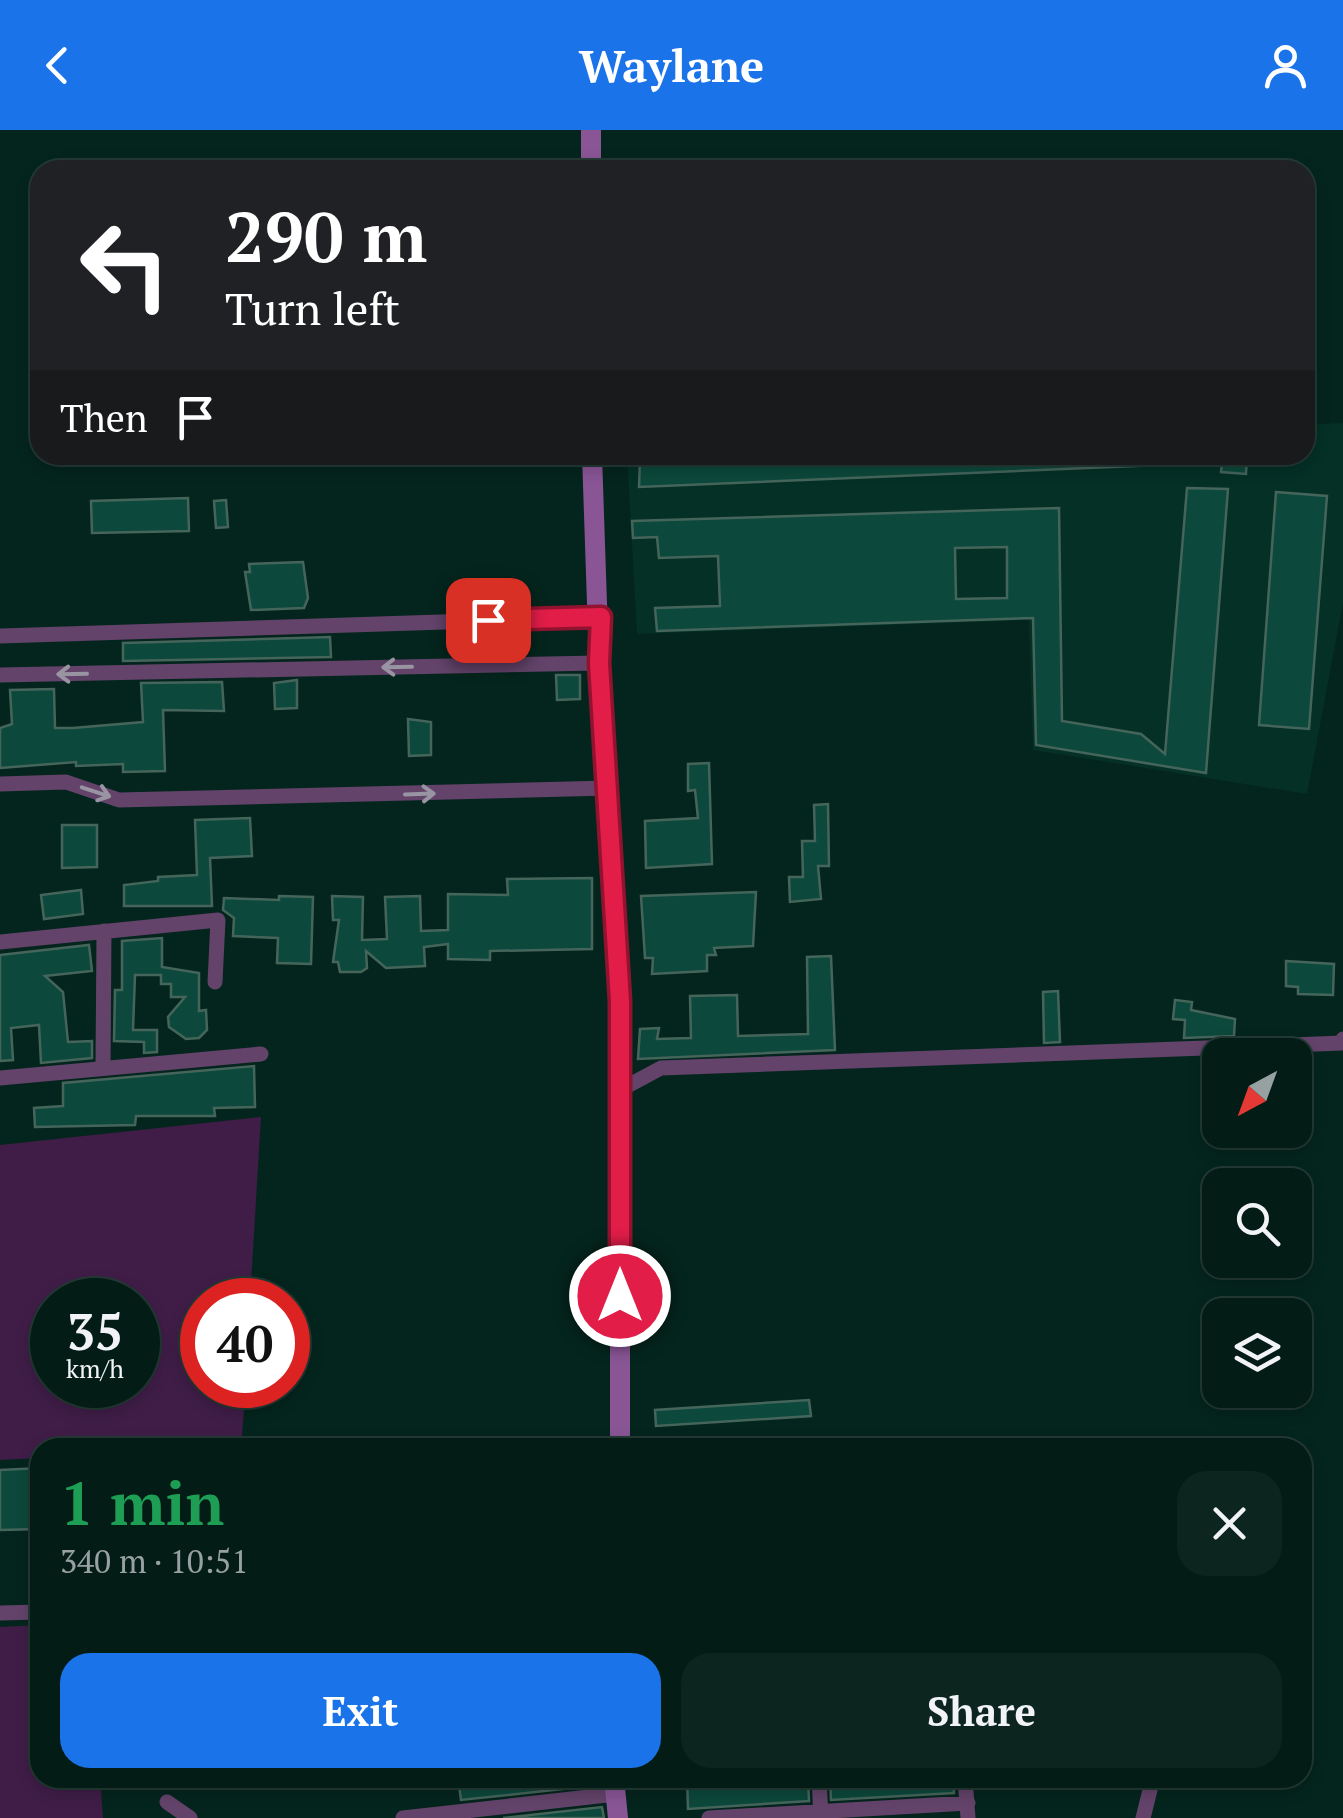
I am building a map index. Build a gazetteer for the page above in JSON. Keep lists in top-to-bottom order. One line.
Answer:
{"north":"bottom left","page":{"header":"Waylane","turn":["290 m","Turn left"],"then":"Then","speed":"35 km/h","limit":"40","heading":["1 min","340 m · 10:51"],"buttons":["Exit","Share"]}}
